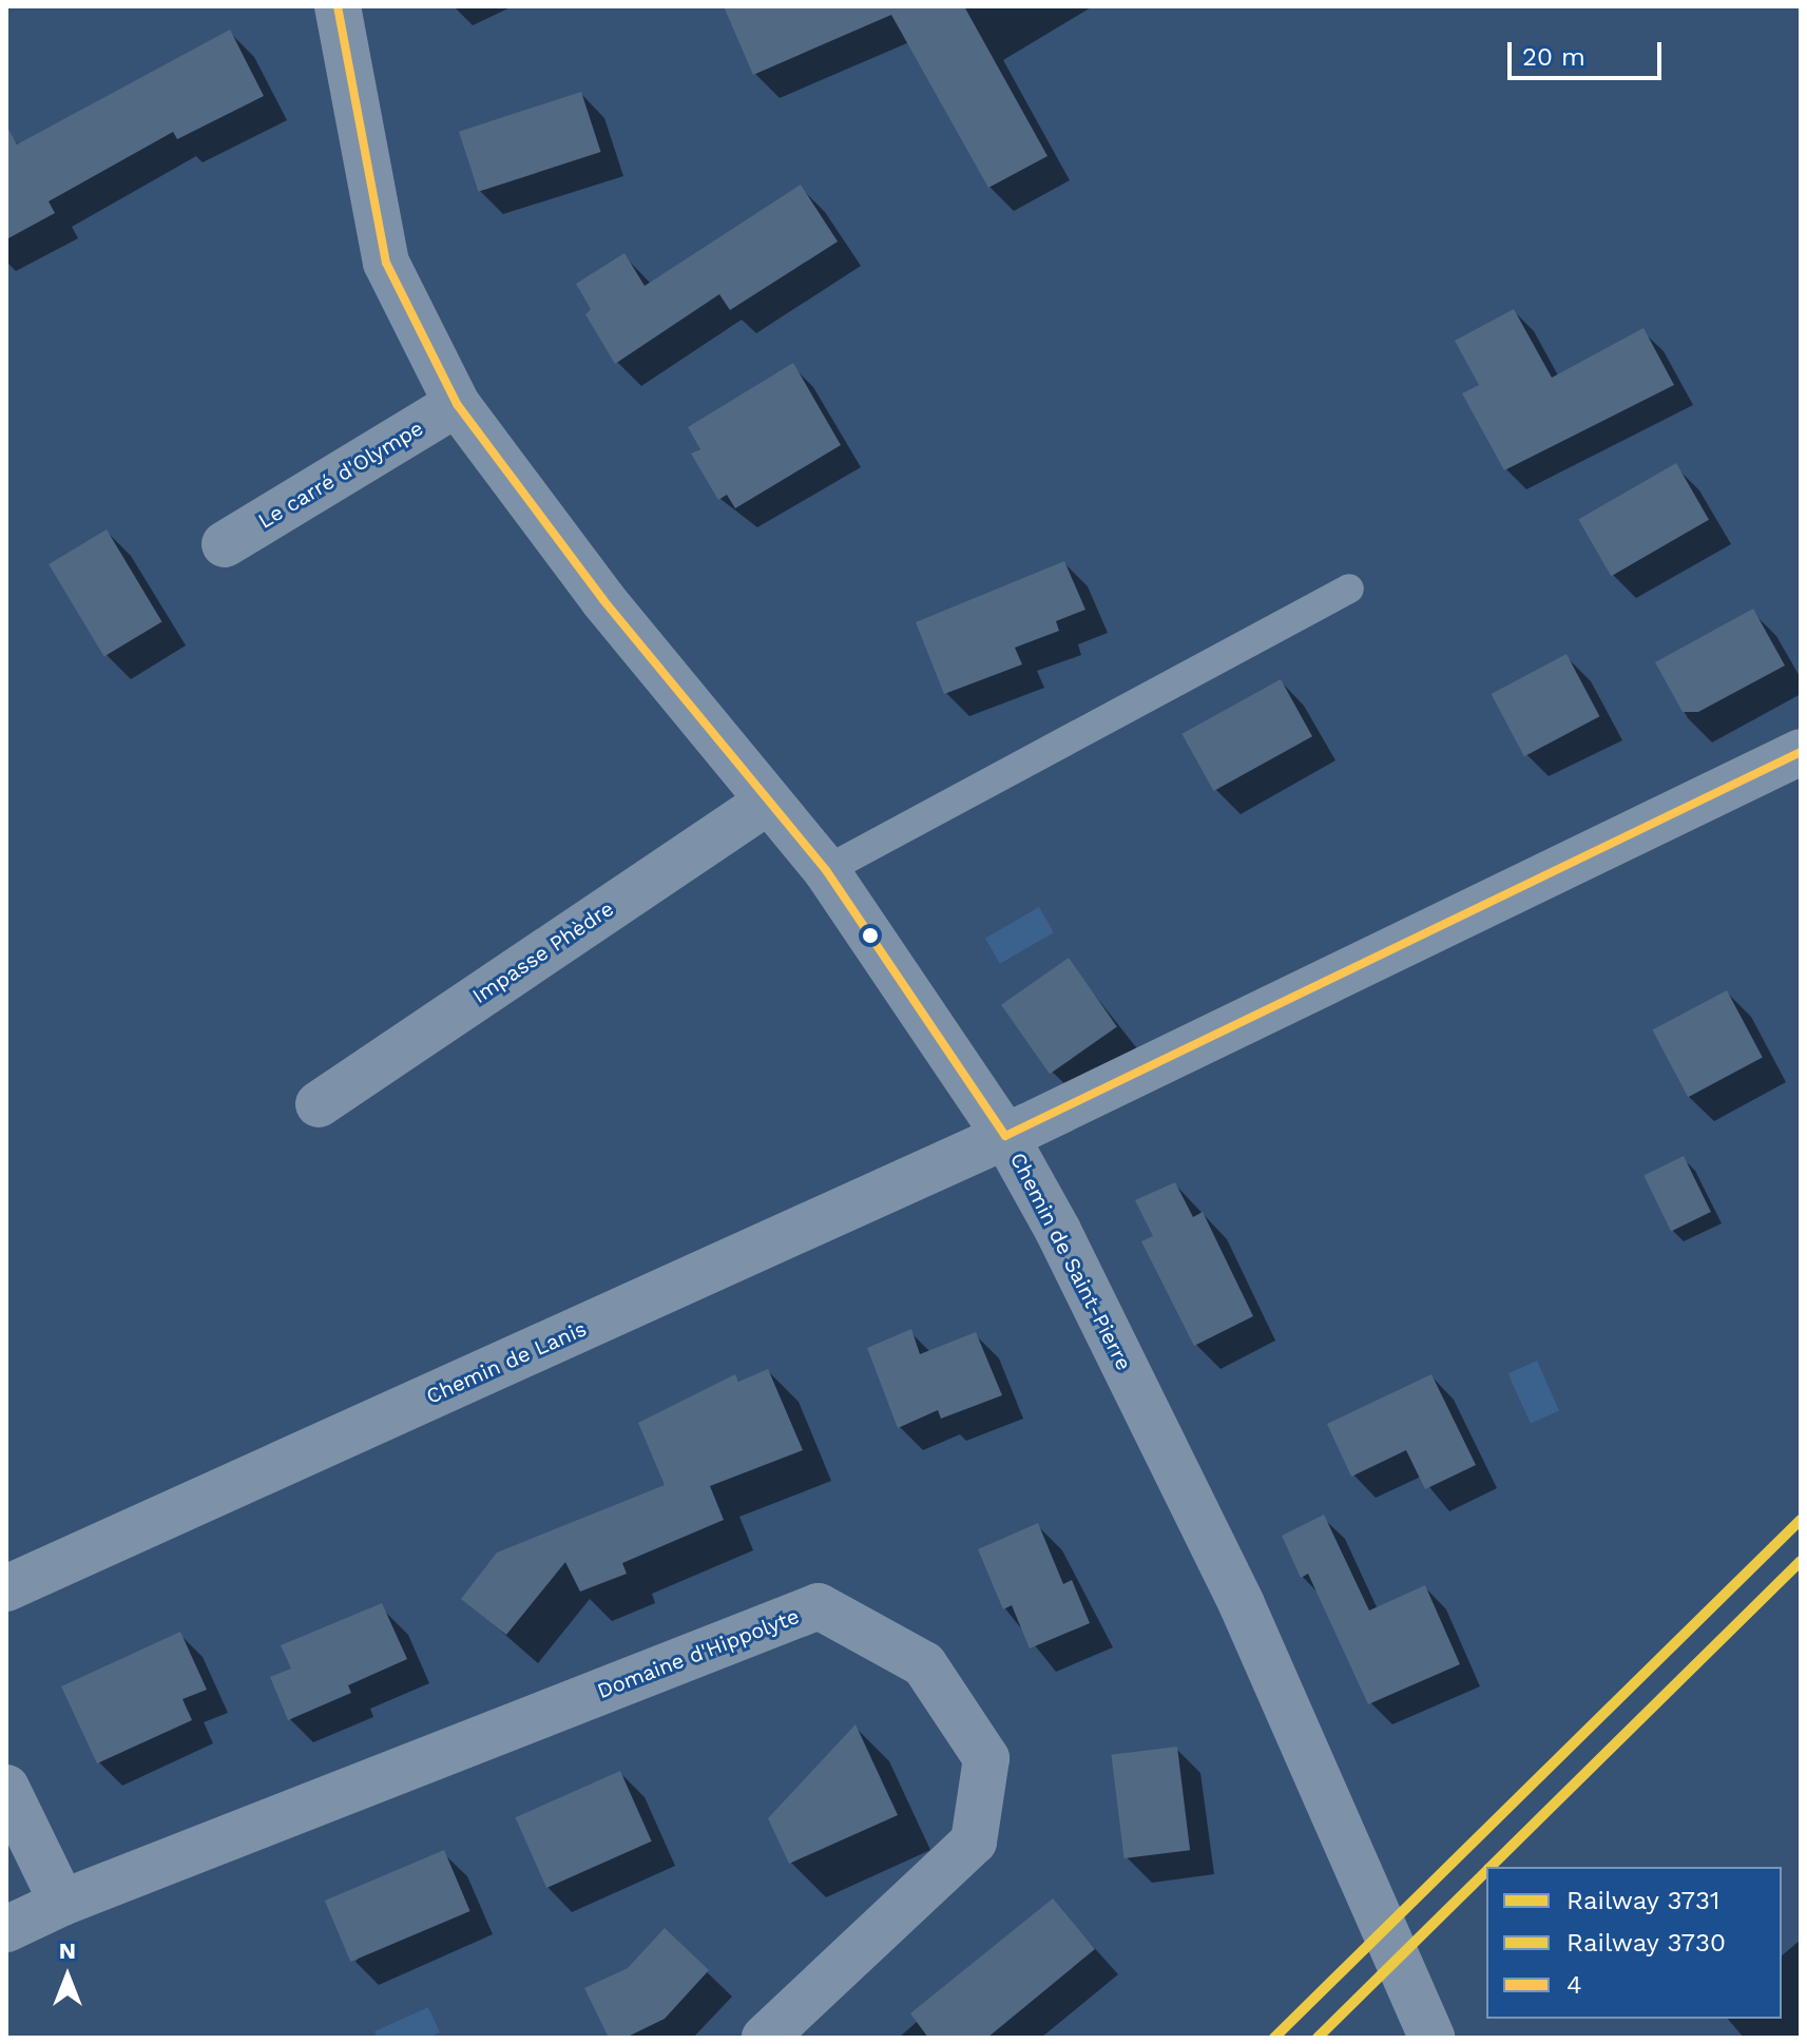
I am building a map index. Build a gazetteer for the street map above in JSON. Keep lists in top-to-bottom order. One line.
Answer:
{"streets":{"street":["Le carré d'Olympe","Impasse Phèdre","Chemin de Saint-Pierre","Chemin de Lanis","Domaine d'Hippolyte"]},"crossings":[["Le carré d'Olympe","Chemin de Saint-Pierre"],["Impasse Phèdre","Chemin de Saint-Pierre"],["Chemin de Saint-Pierre","Chemin de Lanis"]],"lines":["transit line 4","rail line 3730","rail line 3731"],"legend":["Railway 3731","Railway 3730","4"],"scale_bar":"20 m","north":"top"}
